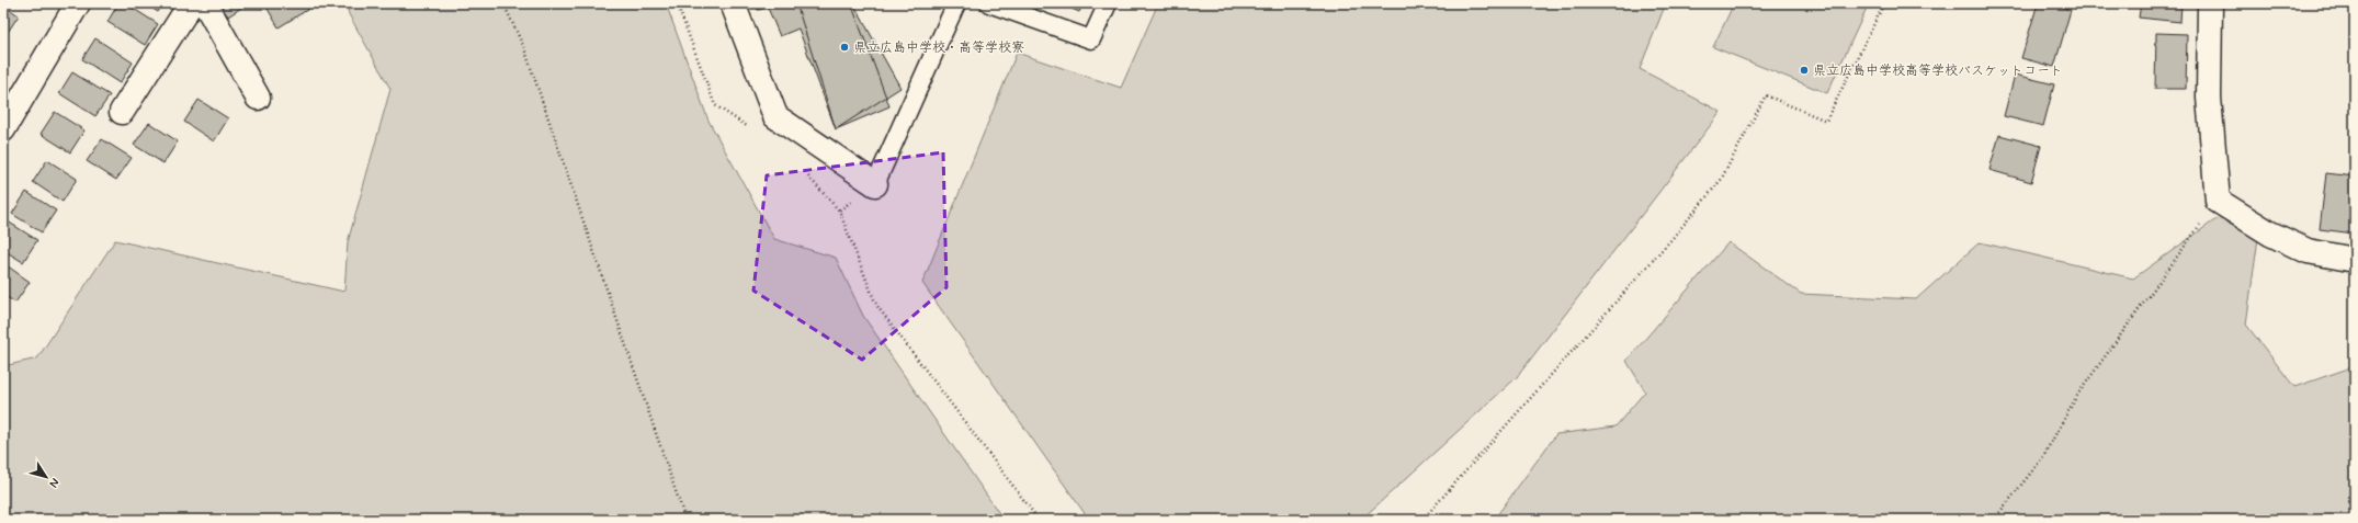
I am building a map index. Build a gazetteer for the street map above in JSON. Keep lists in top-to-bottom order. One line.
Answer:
{"places":["県立広島中学校・高等学校寮","県立広島中学校高等学校バスケットコート"],"north":"bottom right"}
